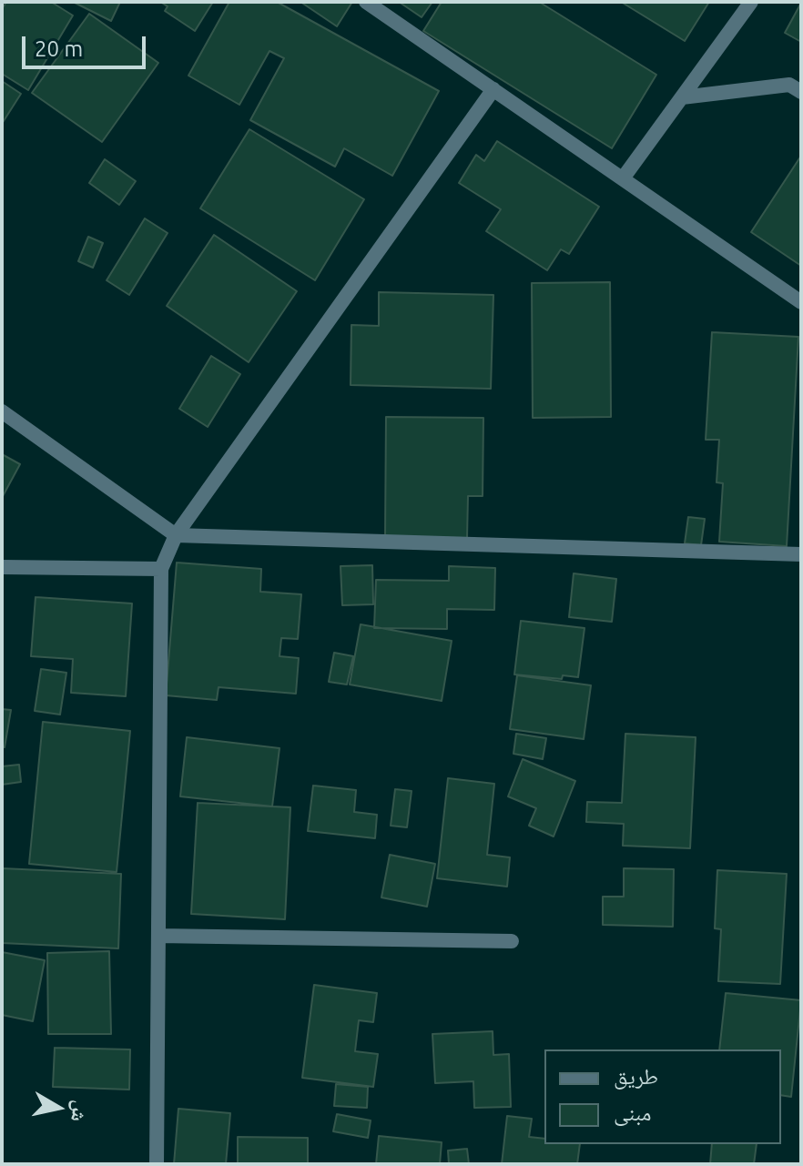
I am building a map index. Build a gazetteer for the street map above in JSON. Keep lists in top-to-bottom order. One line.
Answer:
{"legend":["طريق","مبنى"],"scale_bar":"20 m","north":"right"}
